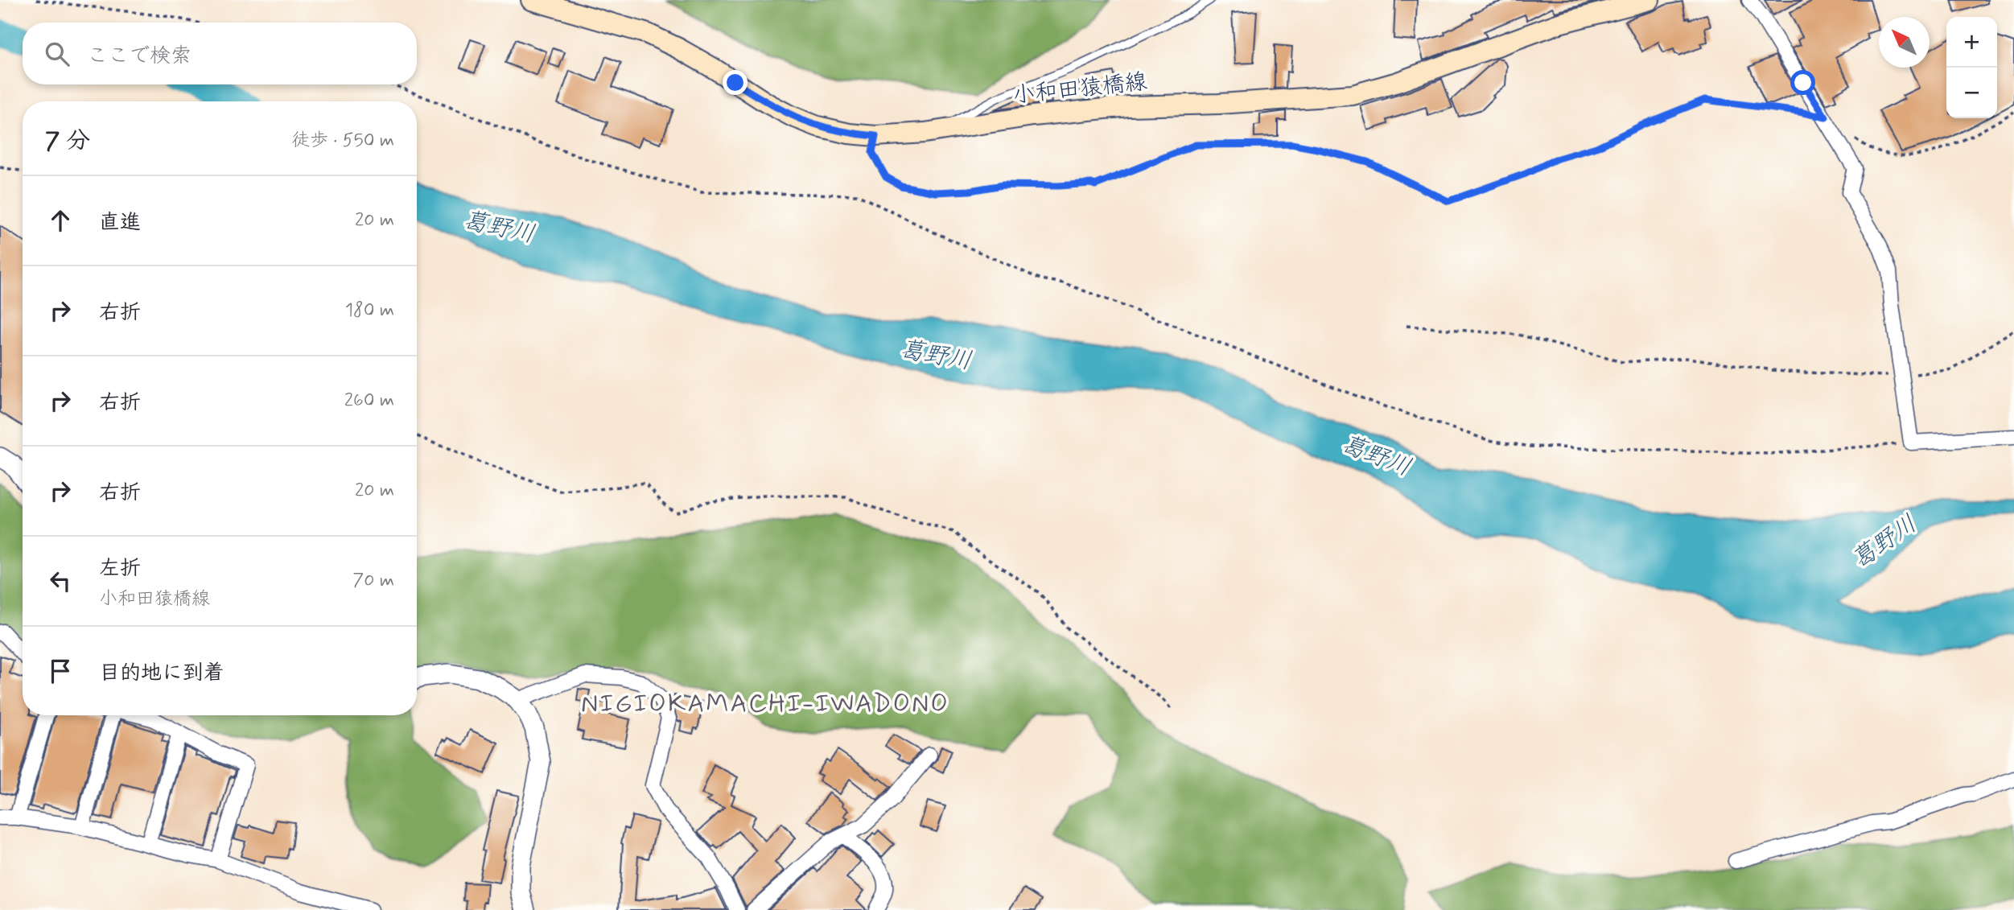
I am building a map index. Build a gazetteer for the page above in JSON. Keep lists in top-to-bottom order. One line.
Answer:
{"streets":{"main road":["小和田猿橋線"]},"districts":["NIGIOKAMACHI-IWADONO"],"water":["葛野川"],"north":"top left","page":{"map_buttons":["+","−"],"search":"ここで検索","heading":["7 分","徒歩 · 550 m"],"list":[["直進","20 m"],["右折","180 m"],["右折","260 m"],["右折","20 m"],["左折","小和田猿橋線","70 m"],"目的地に到着"]}}
